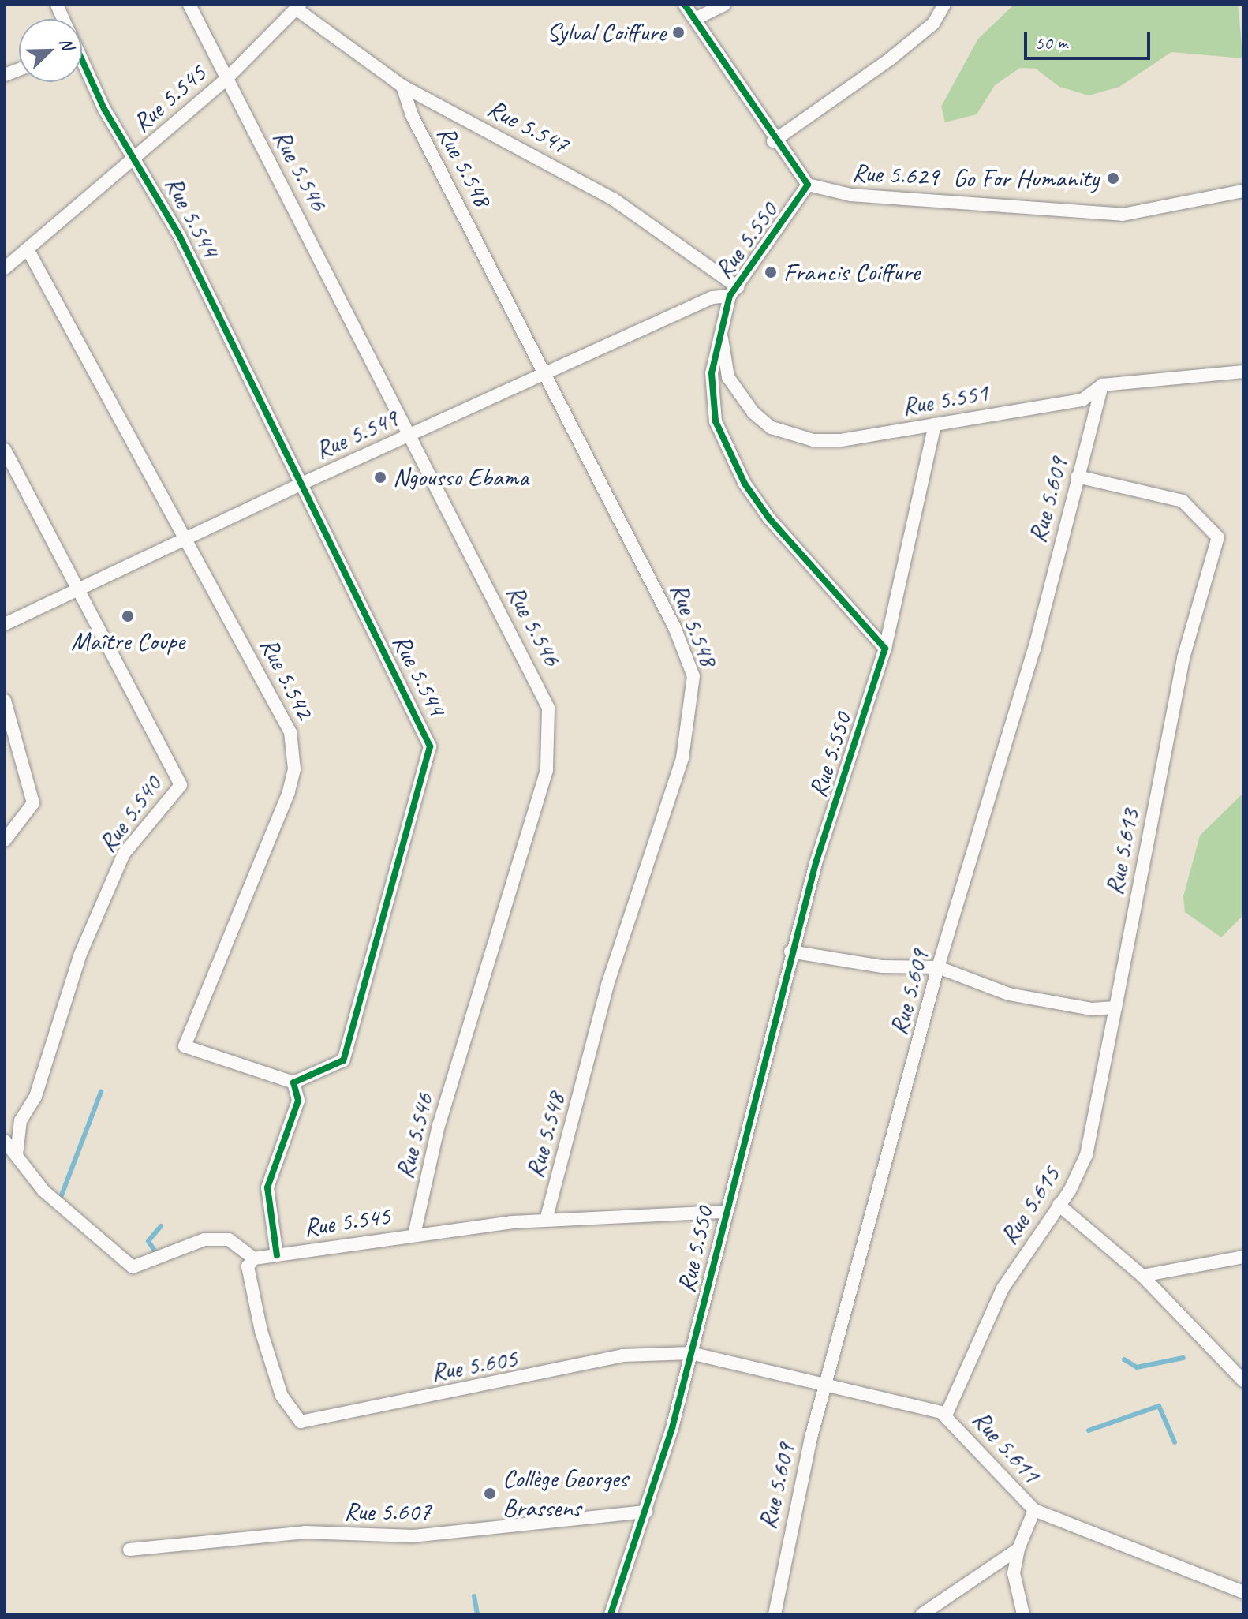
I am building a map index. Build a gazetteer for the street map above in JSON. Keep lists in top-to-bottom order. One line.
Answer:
{"streets":{"street":["Rue 5.545","Rue 5.547","Rue 5.548","Rue 5.546","Rue 5.629","Rue 5.544","Rue 5.550","Rue 5.551","Rue 5.549","Rue 5.609","Rue 5.542","Rue 5.540","Rue 5.613","Rue 5.615","Rue 5.605","Rue 5.611","Rue 5.607"]},"crossings":[["Rue 5.545","Rue 5.547"],["Rue 5.545","Rue 5.548"],["Rue 5.545","Rue 5.546"],["Rue 5.545","Rue 5.544"],["Rue 5.545","Rue 5.550"],["Rue 5.545","Rue 5.542"],["Rue 5.545","Rue 5.605"],["Rue 5.547","Rue 5.548"],["Rue 5.547","Rue 5.550"],["Rue 5.547","Rue 5.549"],["Rue 5.548","Rue 5.549"],["Rue 5.546","Rue 5.549"],["Rue 5.629","Rue 5.550"],["Rue 5.544","Rue 5.549"],["Rue 5.544","Rue 5.542"],["Rue 5.550","Rue 5.551"],["Rue 5.550","Rue 5.549"],["Rue 5.550","Rue 5.605"],["Rue 5.550","Rue 5.607"],["Rue 5.551","Rue 5.609"],["Rue 5.549","Rue 5.542"],["Rue 5.549","Rue 5.540"],["Rue 5.609","Rue 5.613"],["Rue 5.609","Rue 5.605"],["Rue 5.609","Rue 5.611"],["Rue 5.613","Rue 5.615"],["Rue 5.615","Rue 5.611"],["Rue 5.605","Rue 5.611"]],"places":["Sylval Coiffure","Go For Humanity","Francis Coiffure","Ngousso Ebama","Maître Coupe","Collège Georges Brassens"],"scale_bar":"50 m","north":"top right"}
